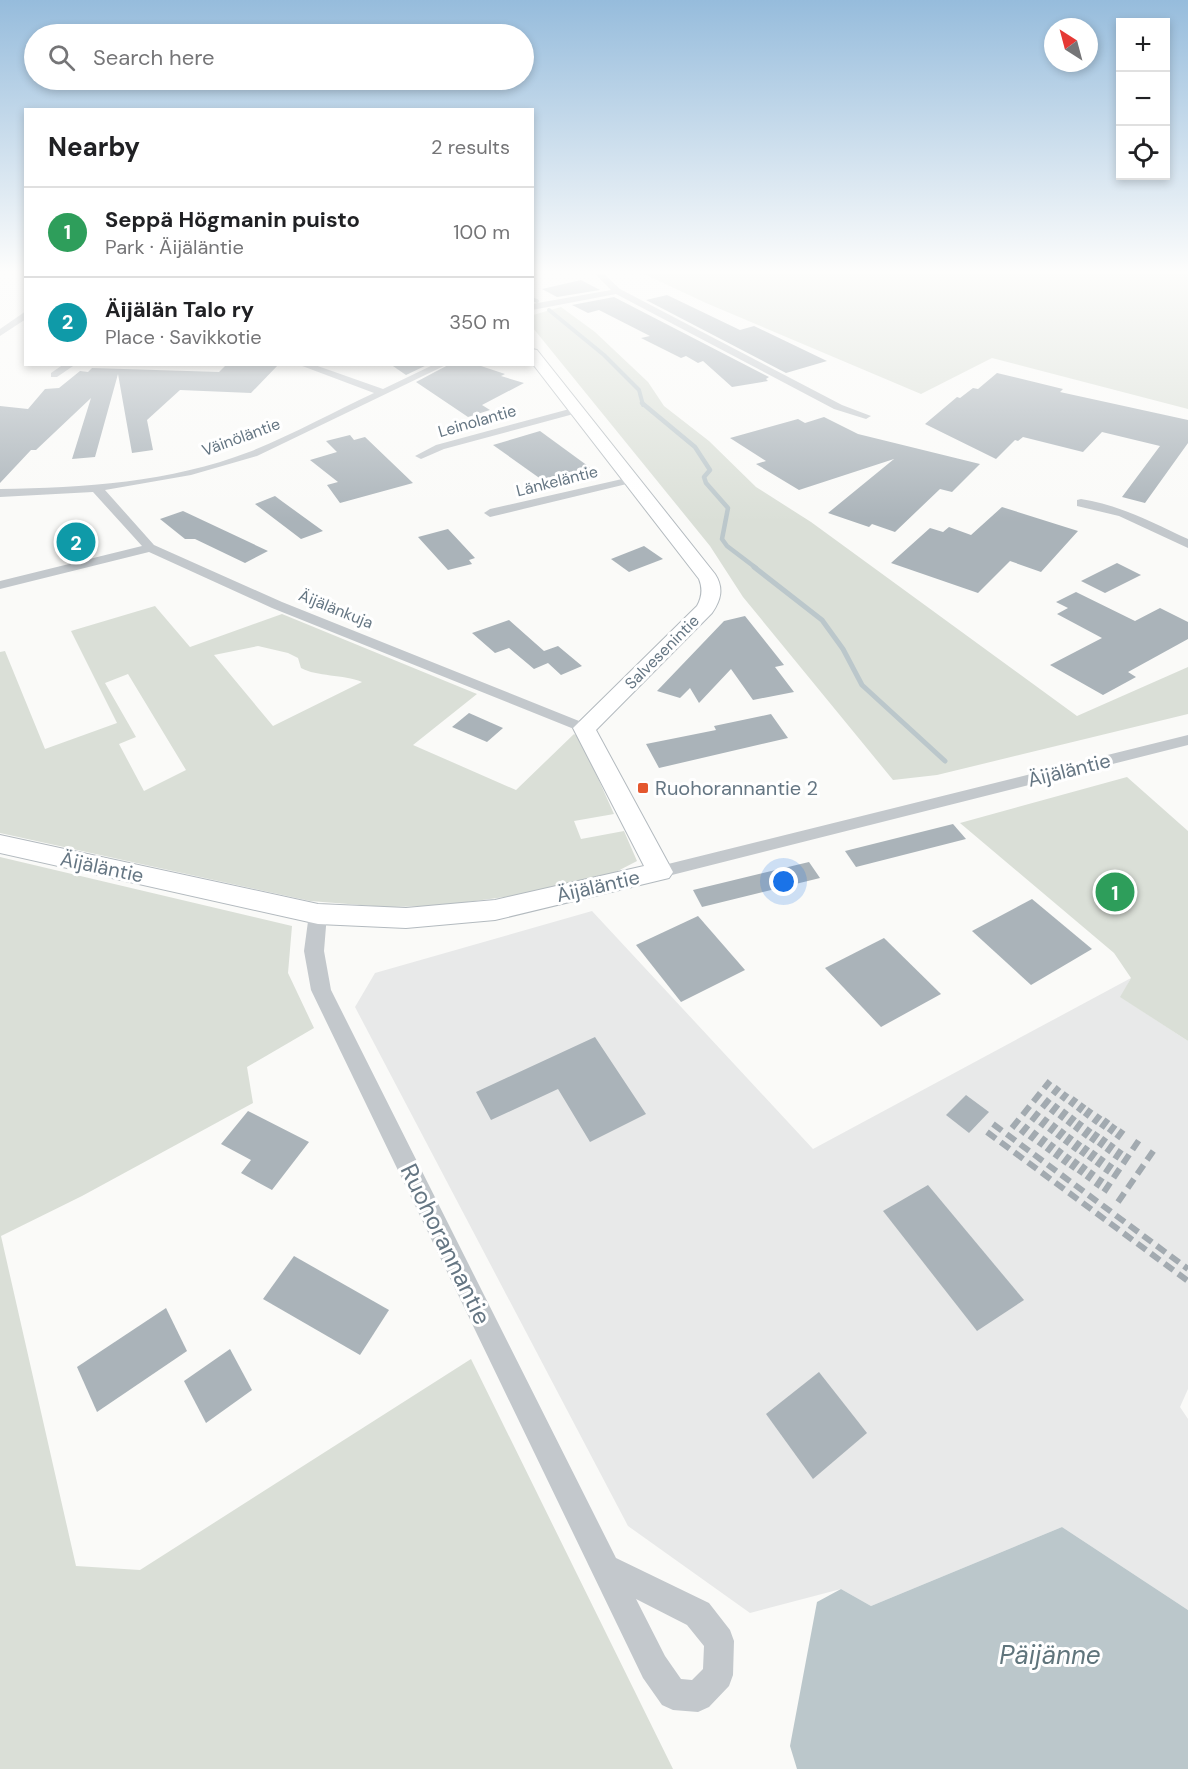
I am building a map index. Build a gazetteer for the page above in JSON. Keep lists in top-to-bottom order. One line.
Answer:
{"streets":{"street":["Leinolantie","Väinöläntie","Länkeläntie","Äijälänkuja","Salvesenintie","Äijäläntie","Ruohorannantie"]},"crossings":[["Leinolantie","Salvesenintie"],["Väinöläntie","Äijälänkuja"],["Länkeläntie","Salvesenintie"],["Äijälänkuja","Salvesenintie"],["Äijäläntie","Ruohorannantie"]],"water":["Päijänne"],"places":{"transit":["Ruohorannantie 2"]},"north":"top left","page":{"map_buttons":["+","−"],"search":"Search here","heading":["Nearby","2 results"],"list":[{"mark":"1","name":"Seppä Högmanin puisto","note":"Park · Äijäläntie","value":"100 m"},{"mark":"2","name":"Äijälän Talo ry","note":"Place · Savikkotie","value":"350 m"}],"pins":["2","1"]}}
